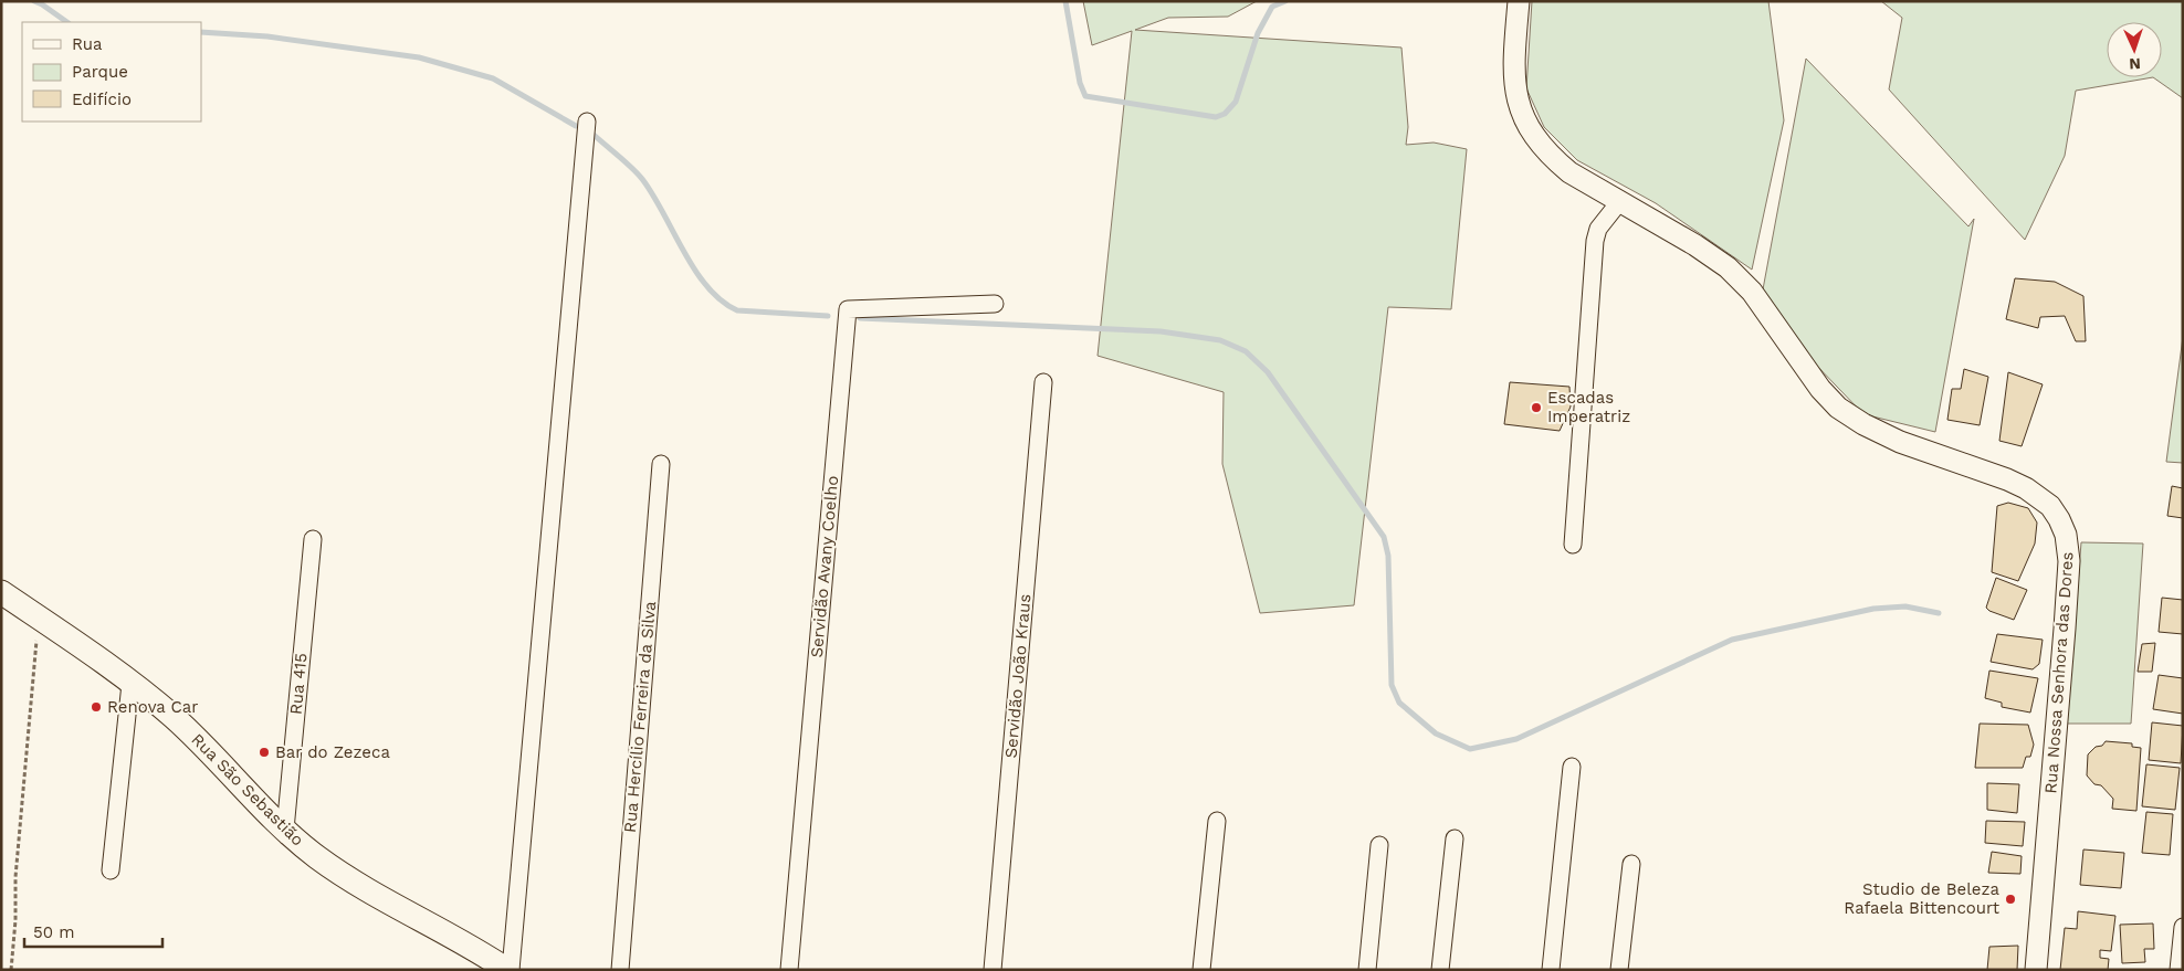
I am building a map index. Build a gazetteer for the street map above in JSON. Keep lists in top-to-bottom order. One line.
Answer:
{"streets":{"main road":["Rua São Sebastião"],"street":["Servidão Avany Coelho","Rua Nossa Senhora das Dores","Servidão João Kraus","Rua 415","Rua Hercílio Ferreira da Silva"]},"crossings":[["Rua 415","Rua São Sebastião"]],"places":["Escadas Imperatriz","Renova Car","Bar do Zezeca","Studio de Beleza Rafaela Bittencourt"],"legend":["Rua","Parque","Edifício"],"scale_bar":"50 m","north":"bottom"}
